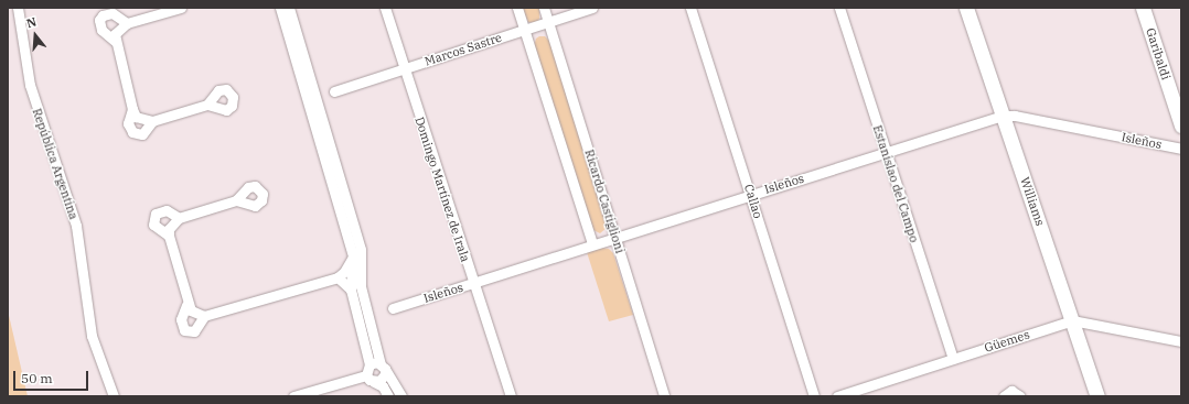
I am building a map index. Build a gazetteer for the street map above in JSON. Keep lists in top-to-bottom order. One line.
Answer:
{"streets":{"street":["Marcos Sastre","Garibaldi","Isleños","República Argentina","Estanislao del Campo","Domingo Martínez de Irala","Ricardo Castiglioni","Callao","Williams","Güemes"]},"crossings":[["Marcos Sastre","Domingo Martínez de Irala"],["Marcos Sastre","Ricardo Castiglioni"],["Isleños","Estanislao del Campo"],["Isleños","Domingo Martínez de Irala"],["Isleños","Ricardo Castiglioni"],["Isleños","Callao"],["Isleños","Williams"],["Estanislao del Campo","Güemes"],["Williams","Güemes"]],"scale_bar":"50 m","north":"top"}
